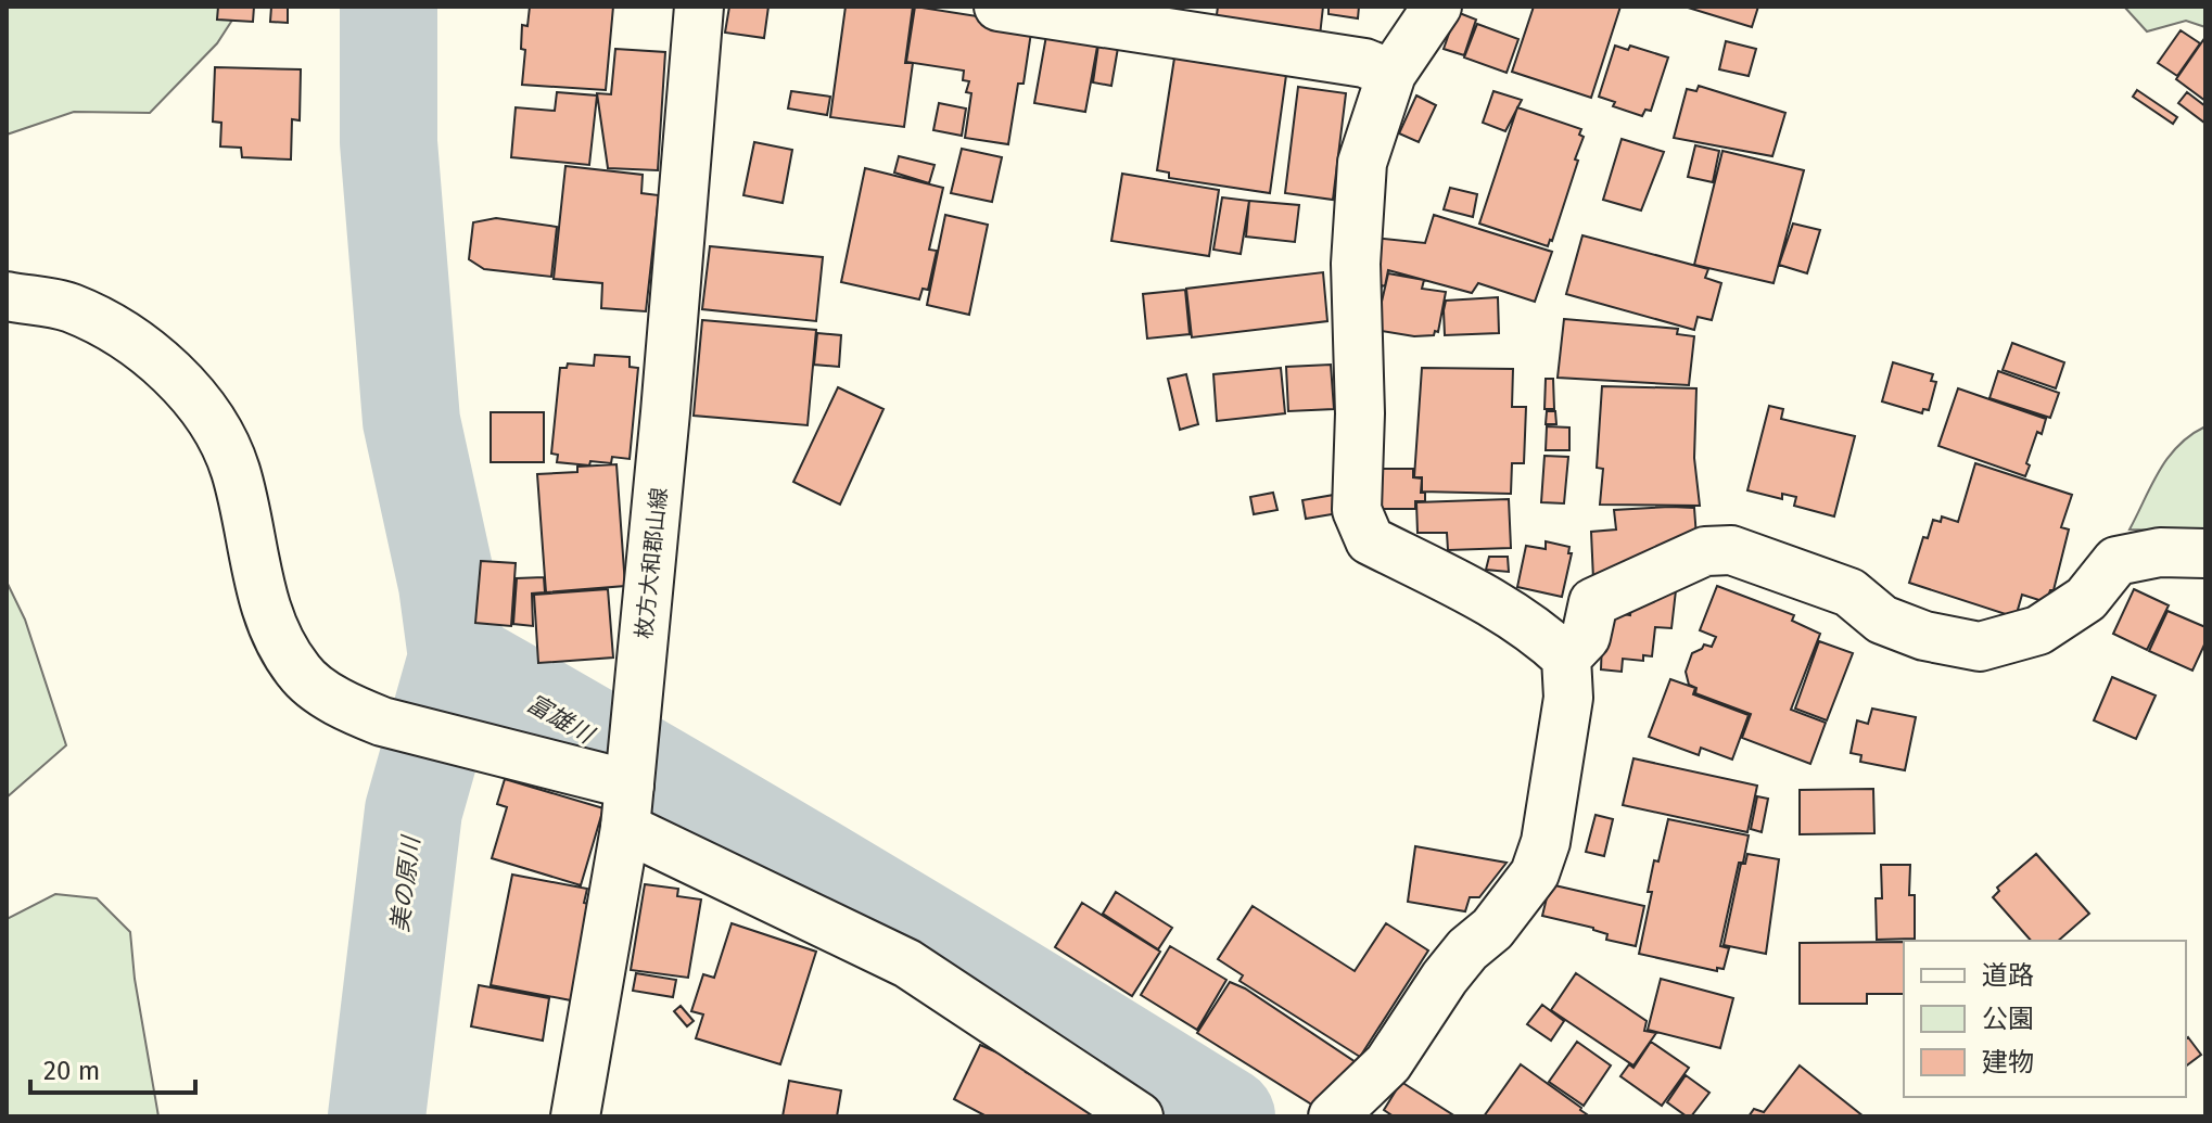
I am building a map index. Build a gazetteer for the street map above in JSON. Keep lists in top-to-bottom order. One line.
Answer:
{"streets":{"street":["枚方大和郡山線"]},"water":["富雄川","美の原川"],"legend":["道路","公園","建物"],"scale_bar":"20 m"}
